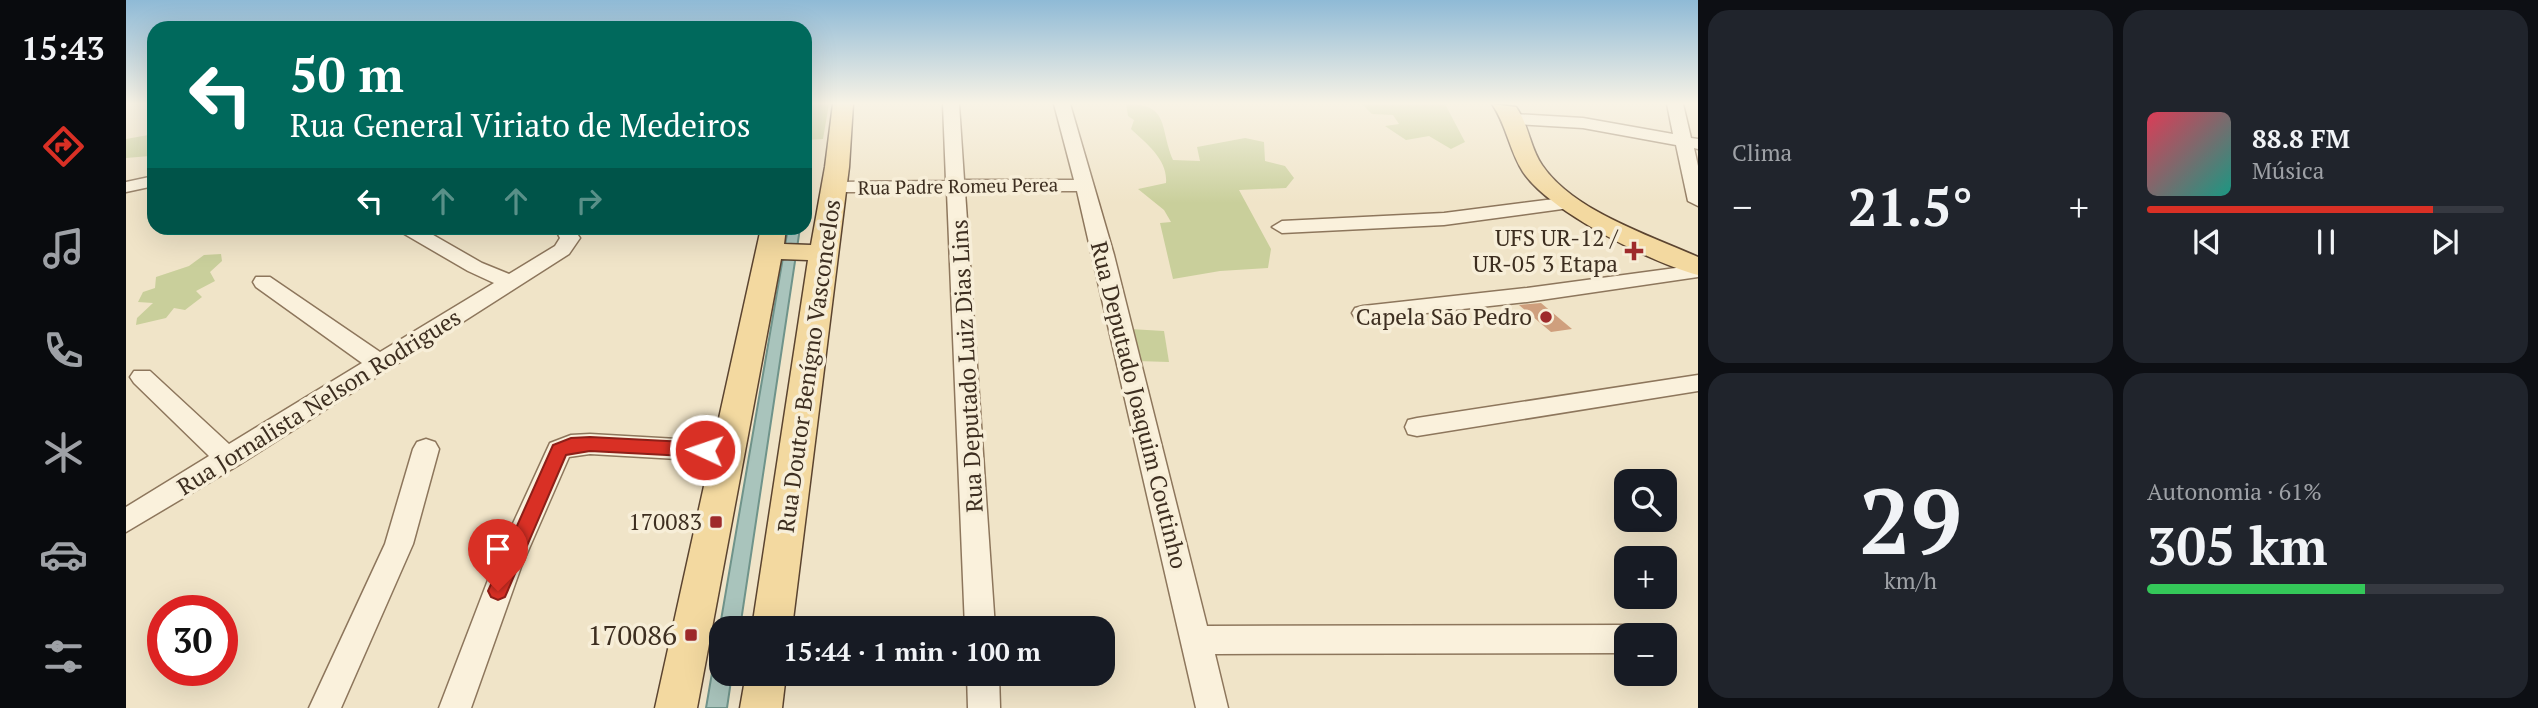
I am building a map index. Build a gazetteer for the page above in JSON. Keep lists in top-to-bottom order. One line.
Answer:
{"streets":{"main road":["Rua Doutor Benígno Vasconcelos"],"street":["Rua Padre Romeu Perea","Rua Deputado Luiz Dias Lins","Rua Jornalista Nelson Rodrigues","Rua Deputado Joaquim Coutinho"]},"crossings":[["Rua Padre Romeu Perea","Rua Doutor Benígno Vasconcelos"],["Rua Padre Romeu Perea","Rua Deputado Luiz Dias Lins"],["Rua Padre Romeu Perea","Rua Deputado Joaquim Coutinho"]],"places":{"health":["UFS UR-12 / UR-05 3 Etapa"],"other":["Capela São Pedro"],"transit":["170083","170086"]},"page":{"tabs":"15:43","tile":["Clima",["29","km/h"],["Autonomia · 61%","305 km"]],"turn":["50 m","Rua General Viriato de Medeiros"],"song":["88.8 FM","Música"],"heat":["−","21.5°","+"],"map_buttons":["+","−"],"limit":"30","trip":"15:44 · 1 min · 100 m"}}
